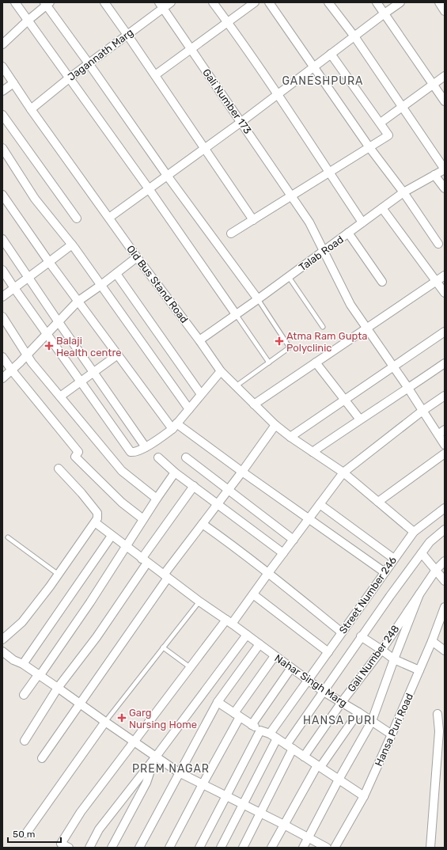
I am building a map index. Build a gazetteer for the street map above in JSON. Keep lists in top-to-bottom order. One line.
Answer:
{"streets":{"street":["Jagannath Marg","Gali Number 173","Talab Road","Old Bus Stand Road","Street Number 246","Gali Number 248","Nahar Singh Marg","Hansa Puri Road"]},"crossings":[["Jagannath Marg","Gali Number 173"],["Jagannath Marg","Old Bus Stand Road"],["Gali Number 173","Talab Road"],["Talab Road","Old Bus Stand Road"],["Street Number 246","Nahar Singh Marg"],["Gali Number 248","Nahar Singh Marg"],["Nahar Singh Marg","Hansa Puri Road"]],"districts":["GANESHPURA","HANSA PURI","PREM NAGAR"],"places":{"health":["Atma Ram Gupta Polyclinic","Balaji Health centre","Garg Nursing Home"]},"scale_bar":"50 m"}
